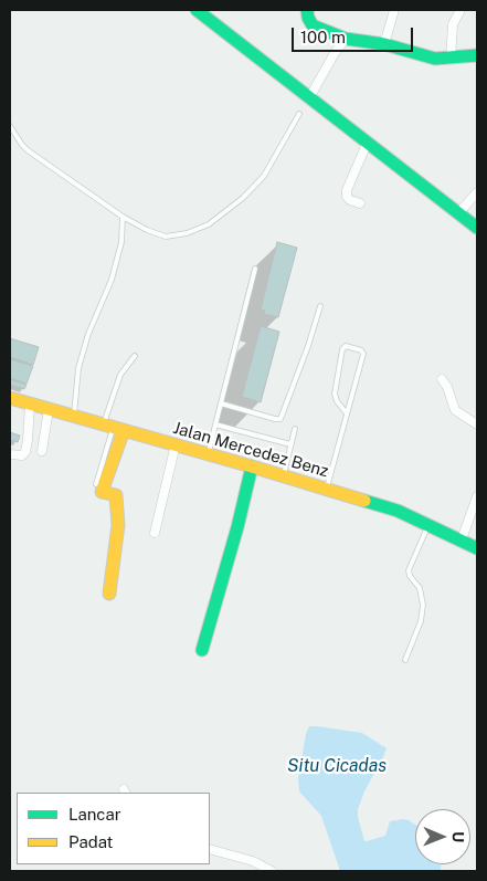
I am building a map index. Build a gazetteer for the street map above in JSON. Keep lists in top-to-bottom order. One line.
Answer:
{"streets":{"street":["Jalan Mercedez Benz"]},"water":["Situ Cicadas"],"legend":["Lancar","Padat"],"scale_bar":"100 m","north":"right"}
